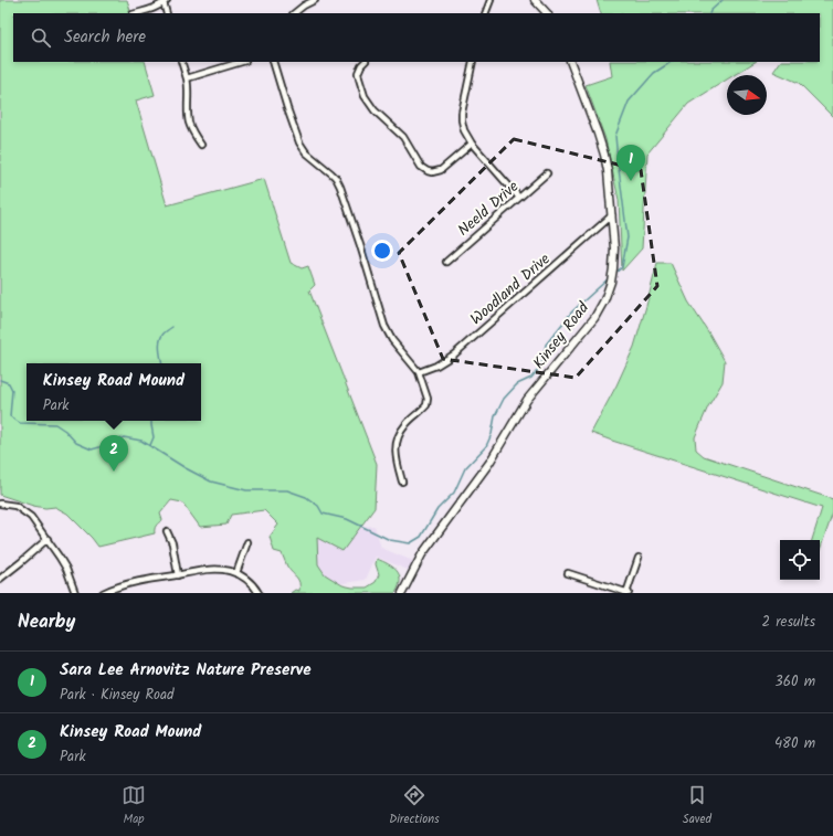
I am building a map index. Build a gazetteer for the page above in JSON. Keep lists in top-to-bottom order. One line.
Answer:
{"streets":{"street":["Neeld Drive","Woodland Drive","Kinsey Road"]},"crossings":[["Woodland Drive","Kinsey Road"]],"north":"right","page":{"search":"Search here","pins":["1","2"],"popup":["Kinsey Road Mound","Park"],"heading":["Nearby","2 results"],"list":[{"mark":"1","name":"Sara Lee Arnovitz Nature Preserve","note":"Park · Kinsey Road","value":"360 m"},{"mark":"2","name":"Kinsey Road Mound","note":"Park","value":"480 m"}],"nav":["Map","Directions","Saved"]}}
